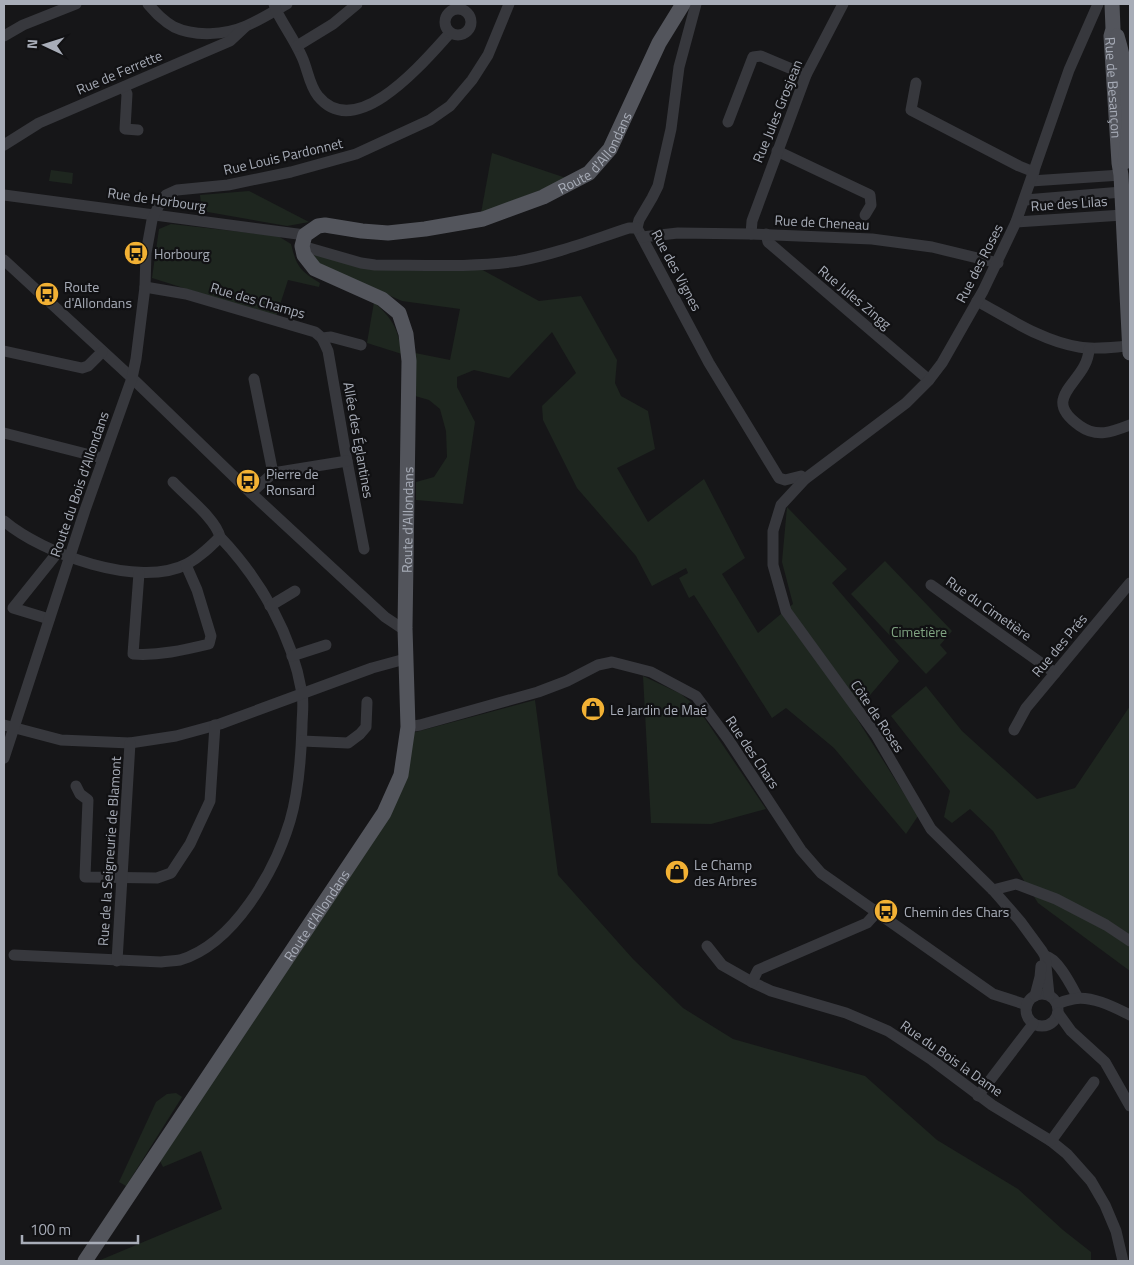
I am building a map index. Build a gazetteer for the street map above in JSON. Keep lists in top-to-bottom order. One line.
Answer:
{"streets":{"main road":["Rue de Besançon","Route d'Allondans"],"street":["Rue de Ferrette","Rue Jules Grosjean","Rue Louis Pardonnet","Rue de Horbourg","Rue des Lilas","Rue de Cheneau","Rue des Roses","Rue des Vignes","Rue Jules Zingg","Rue des Champs","Allée des Églantines","Route du Bois d'Allondans","Rue du Cimetière","Rue des Prés","Côte de Roses","Rue des Chars","Rue de la Seigneurie de Blamont","Rue du Bois la Dame"]},"crossings":[["Rue de Besançon","Rue des Lilas"],["Rue Jules Grosjean","Rue de Cheneau"],["Route d'Allondans","Rue de Horbourg"],["Route d'Allondans","Rue des Chars"],["Rue Louis Pardonnet","Rue de Horbourg"],["Rue Louis Pardonnet","Route du Bois d'Allondans"],["Rue de Horbourg","Rue de Cheneau"],["Rue de Horbourg","Route du Bois d'Allondans"],["Rue des Lilas","Rue des Roses"],["Rue de Cheneau","Rue des Roses"],["Rue de Cheneau","Rue des Vignes"],["Rue de Cheneau","Rue Jules Zingg"],["Rue des Roses","Rue des Vignes"],["Rue des Roses","Rue Jules Zingg"],["Rue des Roses","Côte de Roses"],["Rue des Vignes","Côte de Roses"],["Rue des Champs","Allée des Églantines"],["Rue des Champs","Route du Bois d'Allondans"],["Rue du Cimetière","Rue des Prés"],["Côte de Roses","Rue des Chars"]],"parks":["Cimetière"],"places":{"bus stop":["Horbourg","Route d'Allondans","Pierre de Ronsard","Chemin des Chars"],"shop":["Le Jardin de Maé","Le Champ des Arbres"]},"scale_bar":"100 m","north":"left"}
